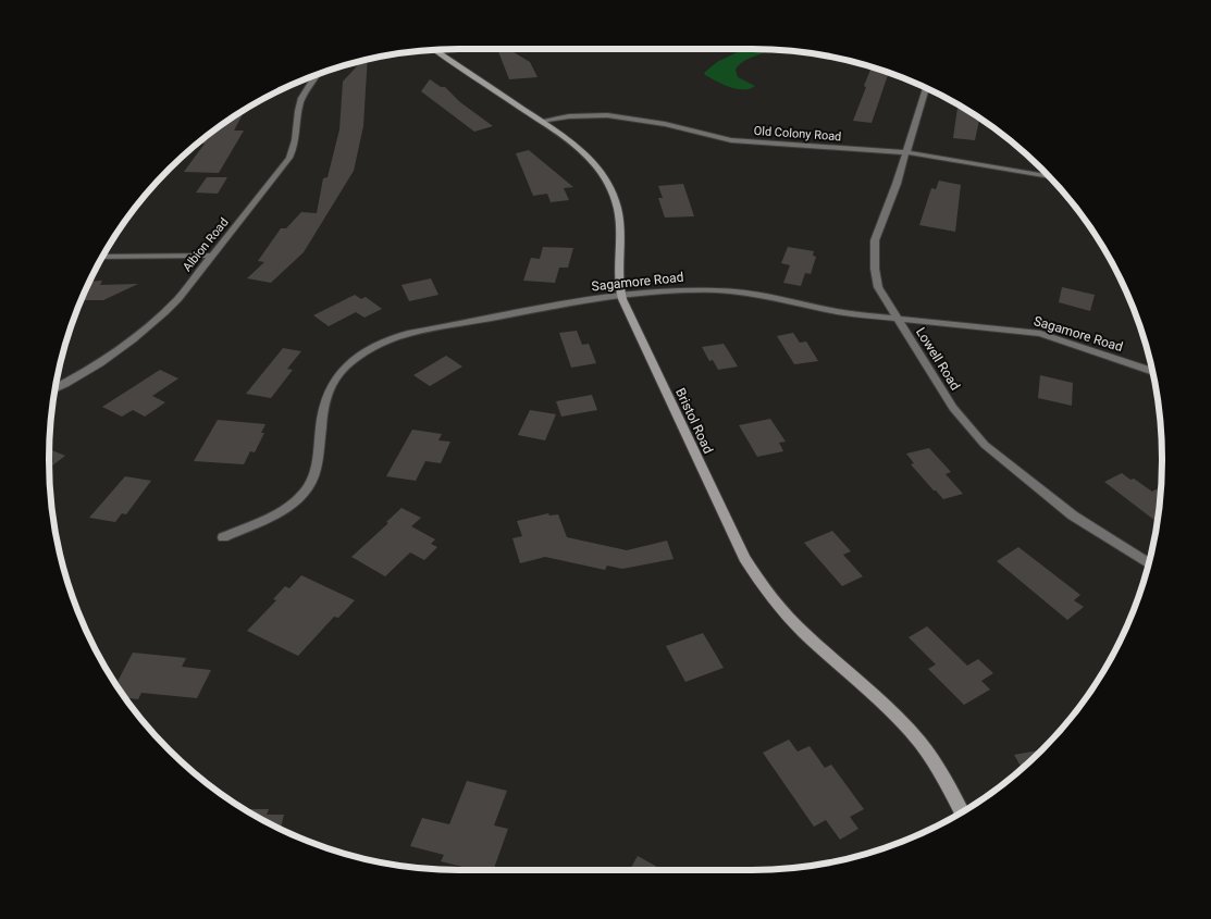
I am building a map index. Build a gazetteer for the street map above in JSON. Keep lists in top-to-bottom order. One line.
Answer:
{"streets":{"street":["Old Colony Road","Albion Road","Sagamore Road","Lowell Road","Bristol Road"]},"crossings":[["Old Colony Road","Lowell Road"],["Old Colony Road","Bristol Road"],["Sagamore Road","Lowell Road"],["Sagamore Road","Bristol Road"]]}
